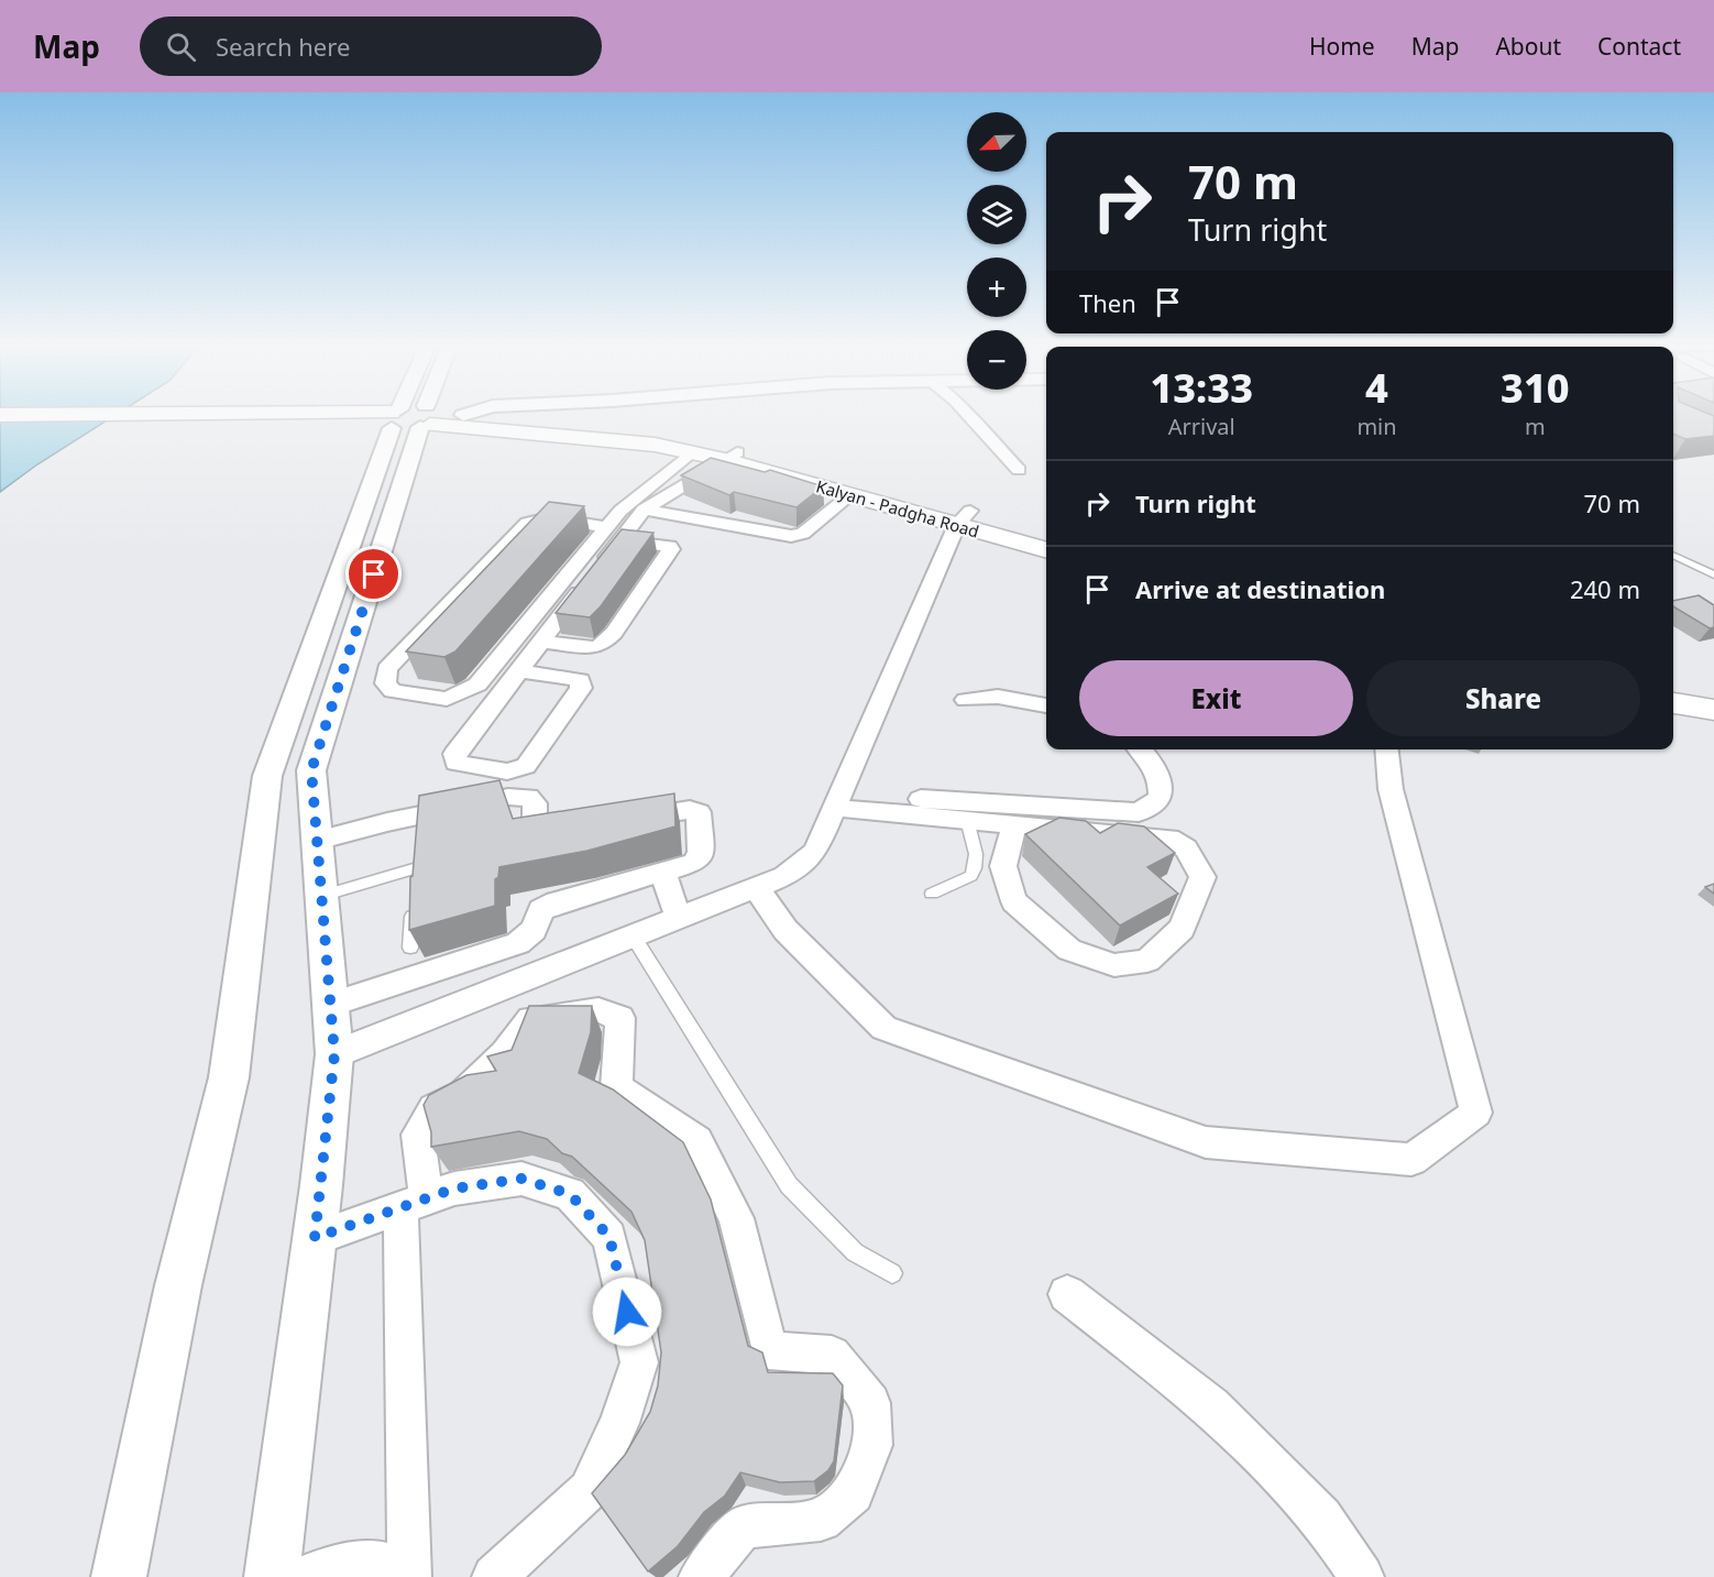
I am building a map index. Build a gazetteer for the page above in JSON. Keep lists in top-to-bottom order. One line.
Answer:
{"streets":{"main road":["Kalyan - Padgha Road"]},"north":"bottom left","page":{"header":"Map","search":"Search here","nav":["Home","Map","About","Contact"],"map_buttons":["+","−"],"turn":["70 m","Turn right"],"then":"Then","eta":["13:33","Arrival","4","min","310","m"],"list":[{"name":"Turn right","value":"70 m"},{"name":"Arrive at destination","value":"240 m"}],"buttons":["Exit","Share"]}}
